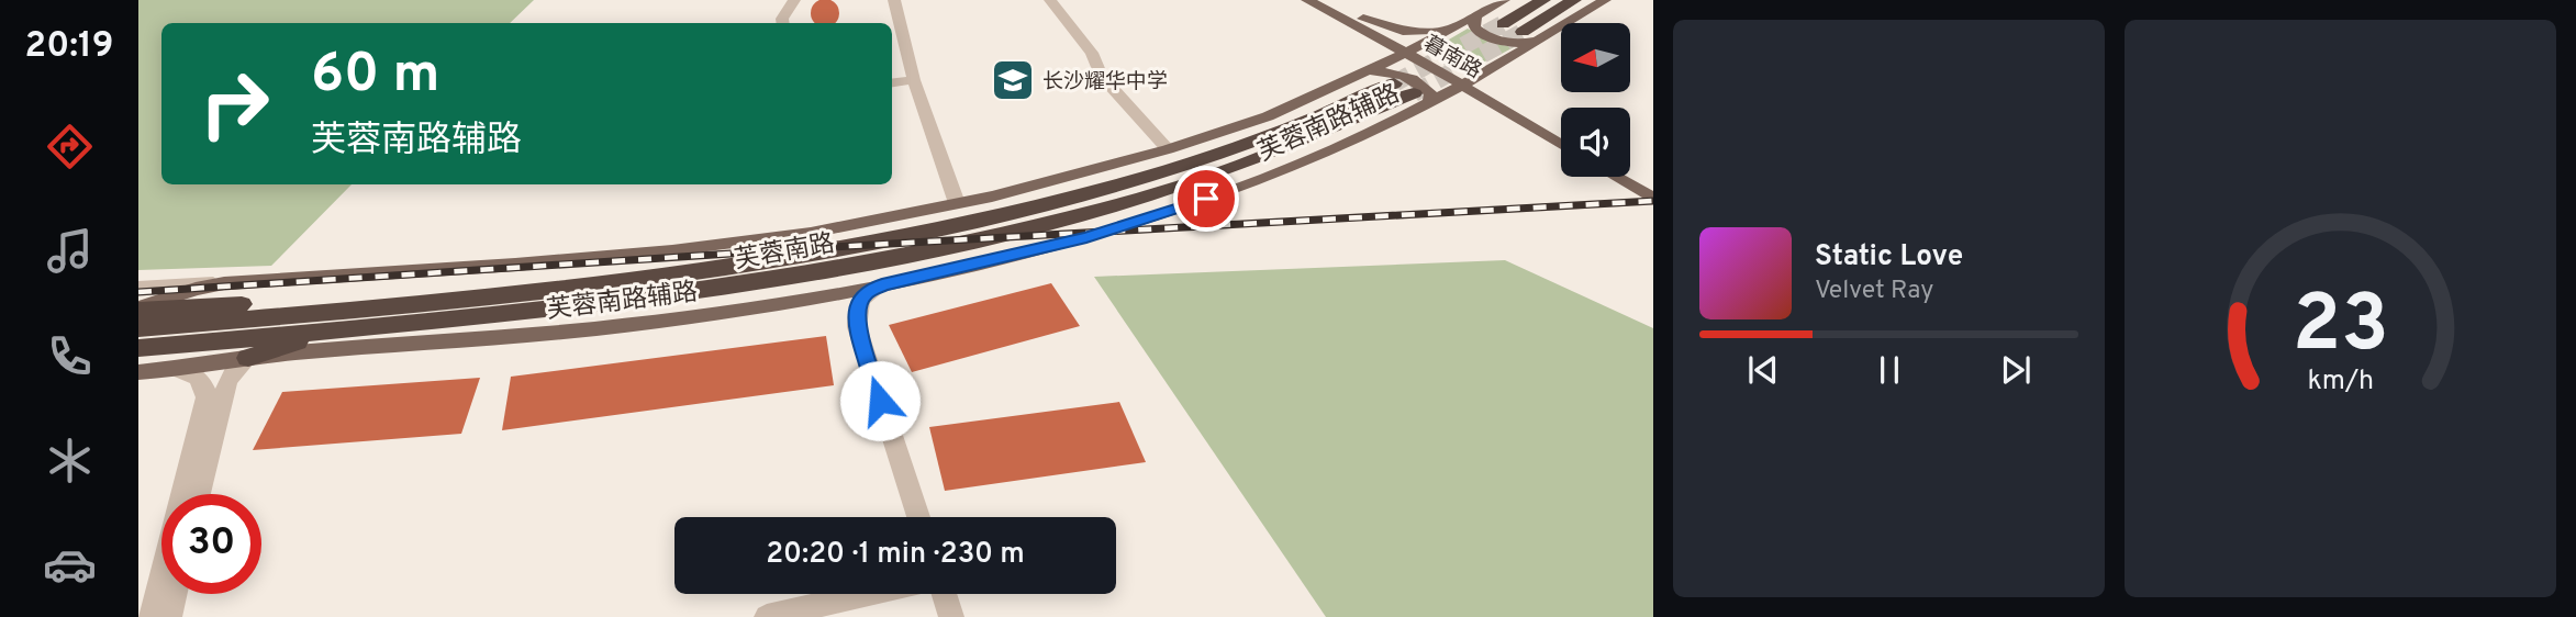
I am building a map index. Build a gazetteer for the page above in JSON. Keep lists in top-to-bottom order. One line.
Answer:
{"streets":{"highway":["芙蓉南路"],"main road":["暮南路","芙蓉南路辅路"]},"crossings":[["暮南路","芙蓉南路辅路"],["芙蓉南路辅路","芙蓉南路"]],"places":{"school or university":["长沙耀华中学"]},"north":"left","page":{"tabs":"20:19","turn":["60 m","芙蓉南路辅路"],"song":["Static Love","Velvet Ray"],"limit":"30","trip":"20:20 · 1 min · 230 m","gauge":["23","km/h"]}}
